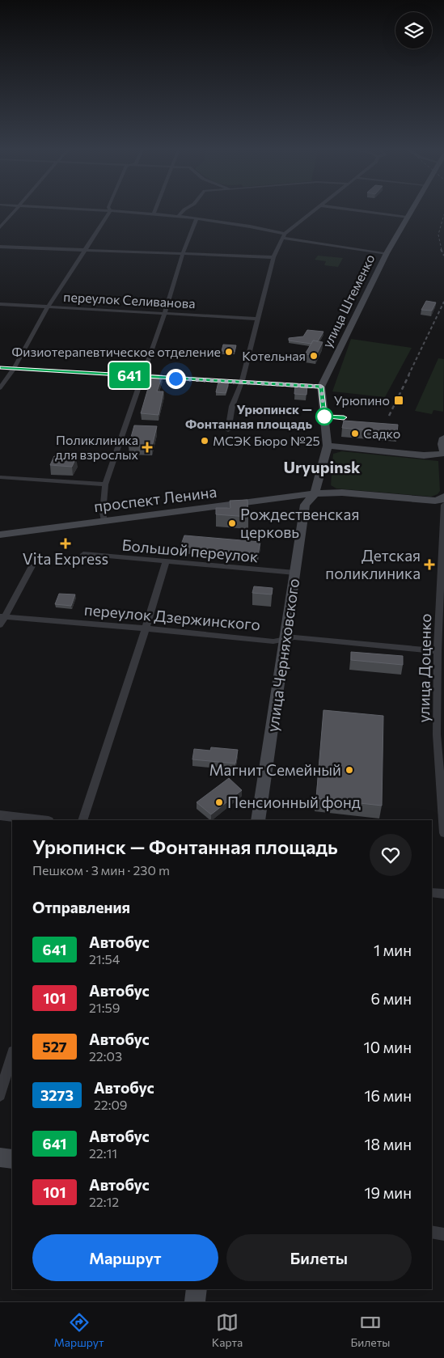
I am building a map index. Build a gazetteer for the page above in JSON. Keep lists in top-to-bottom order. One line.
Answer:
{"streets":{"main road":["улица Штеменко","проспект Ленина","улица Черняховского"],"street":["переулок Селиванова","Большой переулок","переулок Дзержинского","улица Доценко"]},"crossings":[["проспект Ленина","улица Черняховского"],["Большой переулок","улица Черняховского"],["переулок Дзержинского","улица Черняховского"],["переулок Дзержинского","улица Доценко"]],"districts":["Uryupinsk"],"places":{"other":["Физиотерапевтическое отделение","Котельная","Урюпинск — Фонтанная площадь","Садко","МСЭК Бюро №25","Рождественская церковь","Магнит Семейный","Пенсионный фонд"],"transit":["Урюпино"],"health":["Поликлиника для взрослых","Vita Express","Детская поликлиника"]},"lines":["bus line 641"],"page":{"on_map":"641","heading":[["Урюпинск — Фонтанная площадь","Пешком · 3 мин · 230 m"],"Отправления"],"list":[{"mark":"641","name":"Автобус","note":"21:54","value":"1 мин"},{"mark":"101","name":"Автобус","note":"21:59","value":"6 мин"},{"mark":"527","name":"Автобус","note":"22:03","value":"10 мин"},{"mark":"3273","name":"Автобус","note":"22:09","value":"16 мин"},{"mark":"641","name":"Автобус","note":"22:11","value":"18 мин"},{"mark":"101","name":"Автобус","note":"22:12","value":"19 мин"}],"buttons":["Маршрут","Билеты"],"tabs":["Маршрут","Карта","Билеты"]}}
